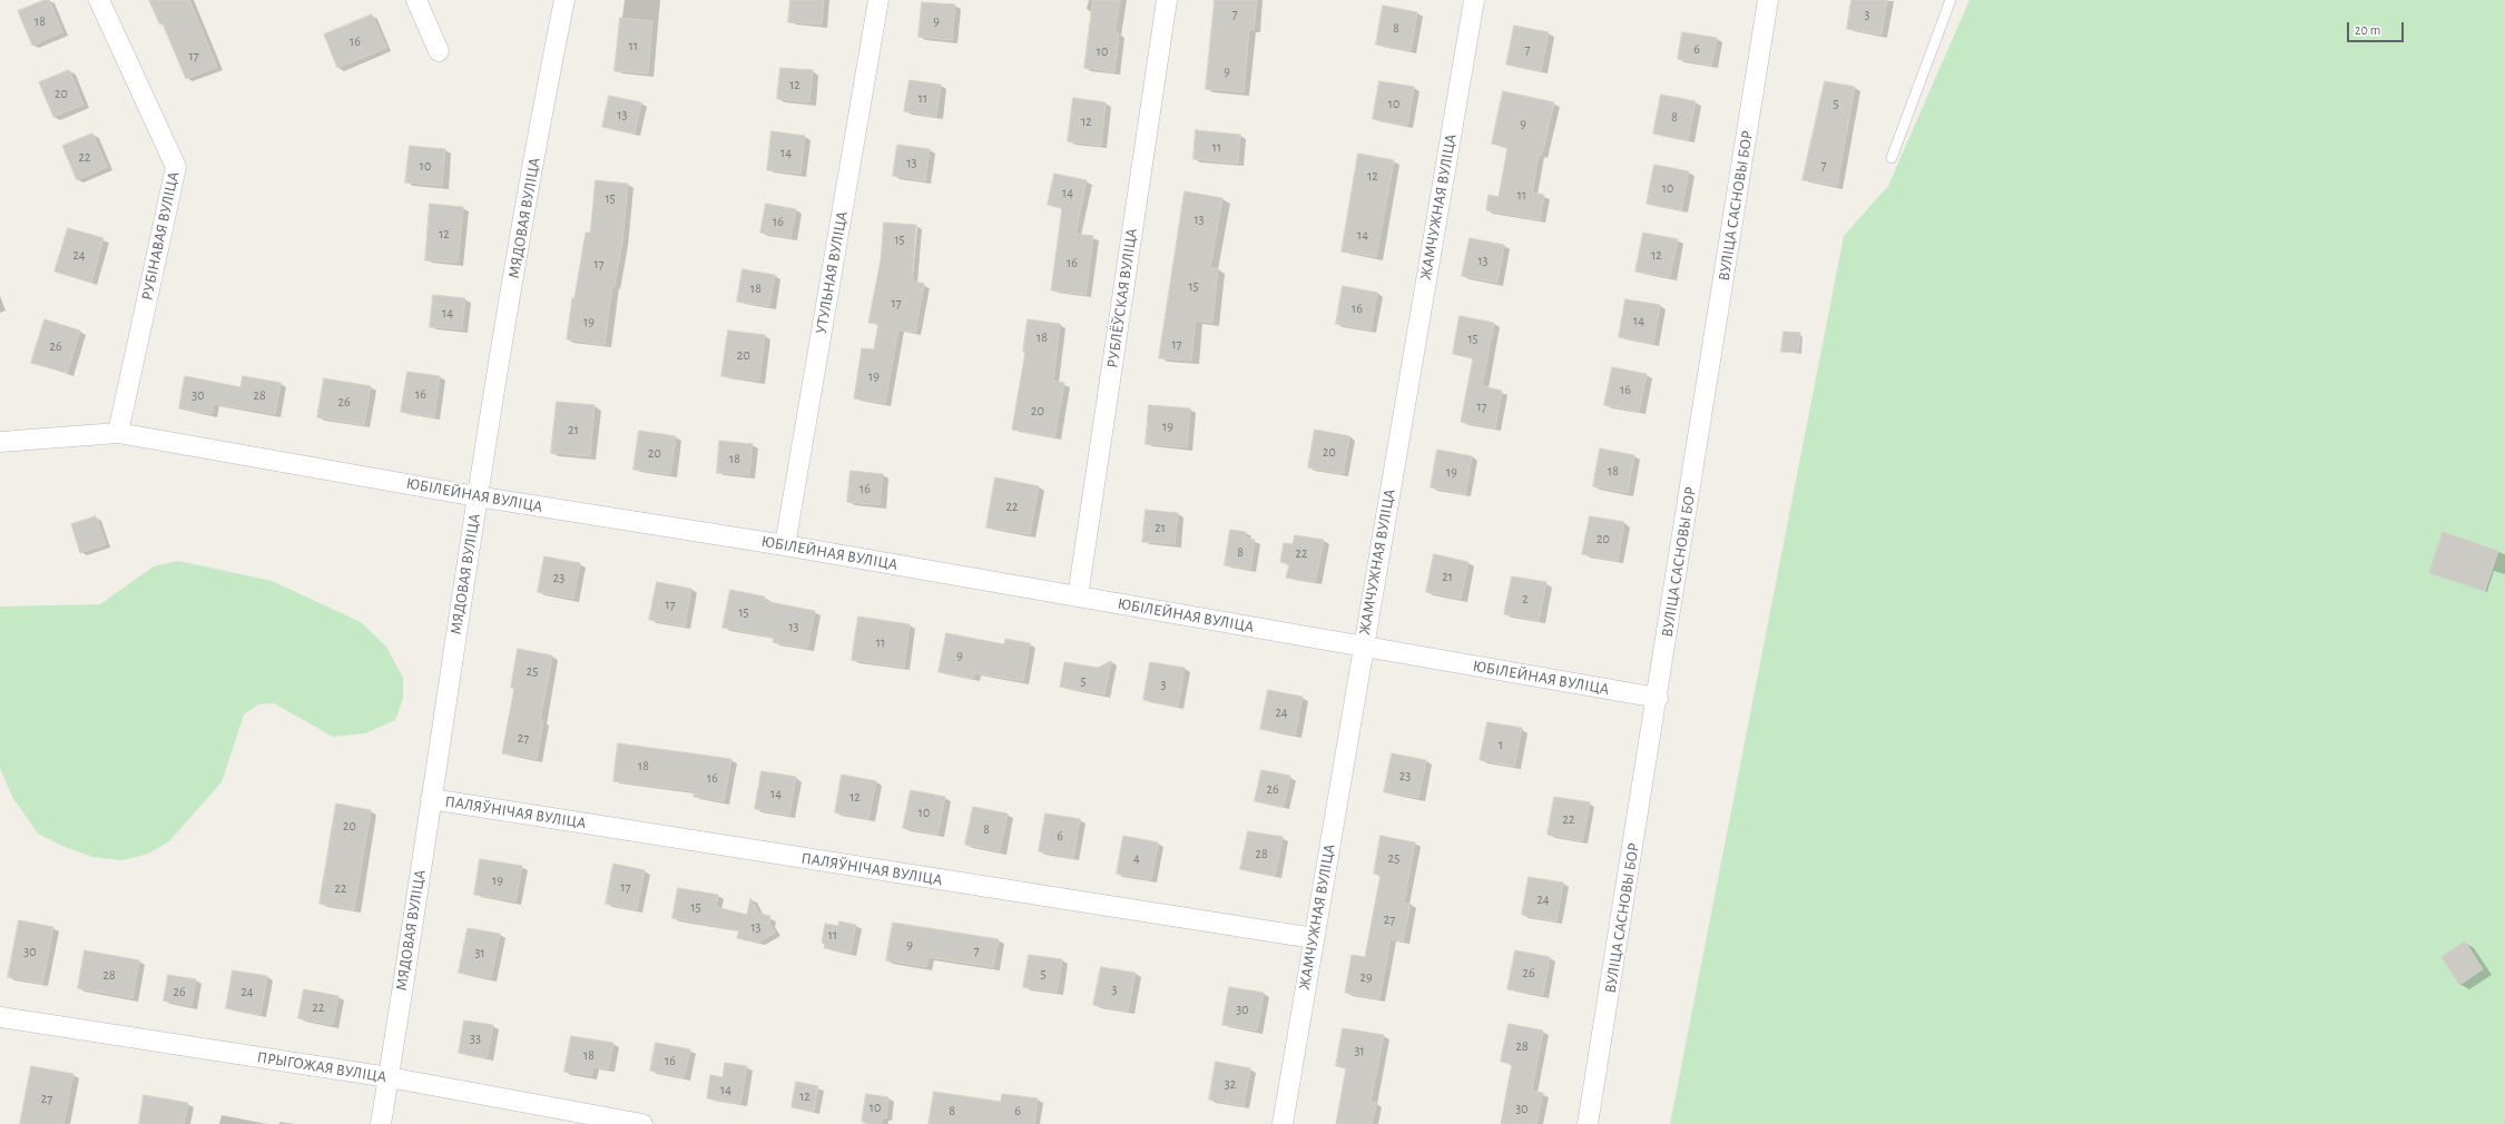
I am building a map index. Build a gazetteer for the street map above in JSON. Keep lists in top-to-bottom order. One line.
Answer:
{"streets":{"street":["ВУЛІЦА САСНОВЫ БОР","ЖАМЧУЖНАЯ ВУЛІЦА","МЯДОВАЯ ВУЛІЦА","РУБІНАВАЯ ВУЛІЦА","УТУЛЬНАЯ ВУЛІЦА","РУБЛЁЎСКАЯ ВУЛІЦА","ЮБІЛЕЙНАЯ ВУЛІЦА","ПАЛЯЎНІЧАЯ ВУЛІЦА","ПРЫГОЖАЯ ВУЛІЦА"]},"crossings":[["ВУЛІЦА САСНОВЫ БОР","ЮБІЛЕЙНАЯ ВУЛІЦА"],["ЖАМЧУЖНАЯ ВУЛІЦА","ЮБІЛЕЙНАЯ ВУЛІЦА"],["ЖАМЧУЖНАЯ ВУЛІЦА","ПАЛЯЎНІЧАЯ ВУЛІЦА"],["МЯДОВАЯ ВУЛІЦА","ЮБІЛЕЙНАЯ ВУЛІЦА"],["МЯДОВАЯ ВУЛІЦА","ПАЛЯЎНІЧАЯ ВУЛІЦА"],["МЯДОВАЯ ВУЛІЦА","ПРЫГОЖАЯ ВУЛІЦА"],["РУБІНАВАЯ ВУЛІЦА","ЮБІЛЕЙНАЯ ВУЛІЦА"],["УТУЛЬНАЯ ВУЛІЦА","ЮБІЛЕЙНАЯ ВУЛІЦА"],["РУБЛЁЎСКАЯ ВУЛІЦА","ЮБІЛЕЙНАЯ ВУЛІЦА"]],"house_numbers":["7","3","18","9","8","16","11","7","6","10","17","9","12","20","11","10","5","13","8","12","9","11","14","22","13","7","10","12","10","14","11","15","13","16","12","14","15","24","12","13","16","17","15","18","17","16","14","14","19","18","15","17","26","20","19","16","16","30","28","26","17","20","19","21","20","20","18","18","19","16","22","21","20","8","22","21","23","2","17","15","13","11","9","25","5","3","24","27","1","18","23","16","26","14","12","10","22","20","8","6","28","4","25","19","17","22","24","15","27","13","11","9","7","30","31","26","5","28","29","3","26","24","22","30","33","28","31","18","16","32","14","12","27","10","30","8","6"],"scale_bar":"20 m"}
